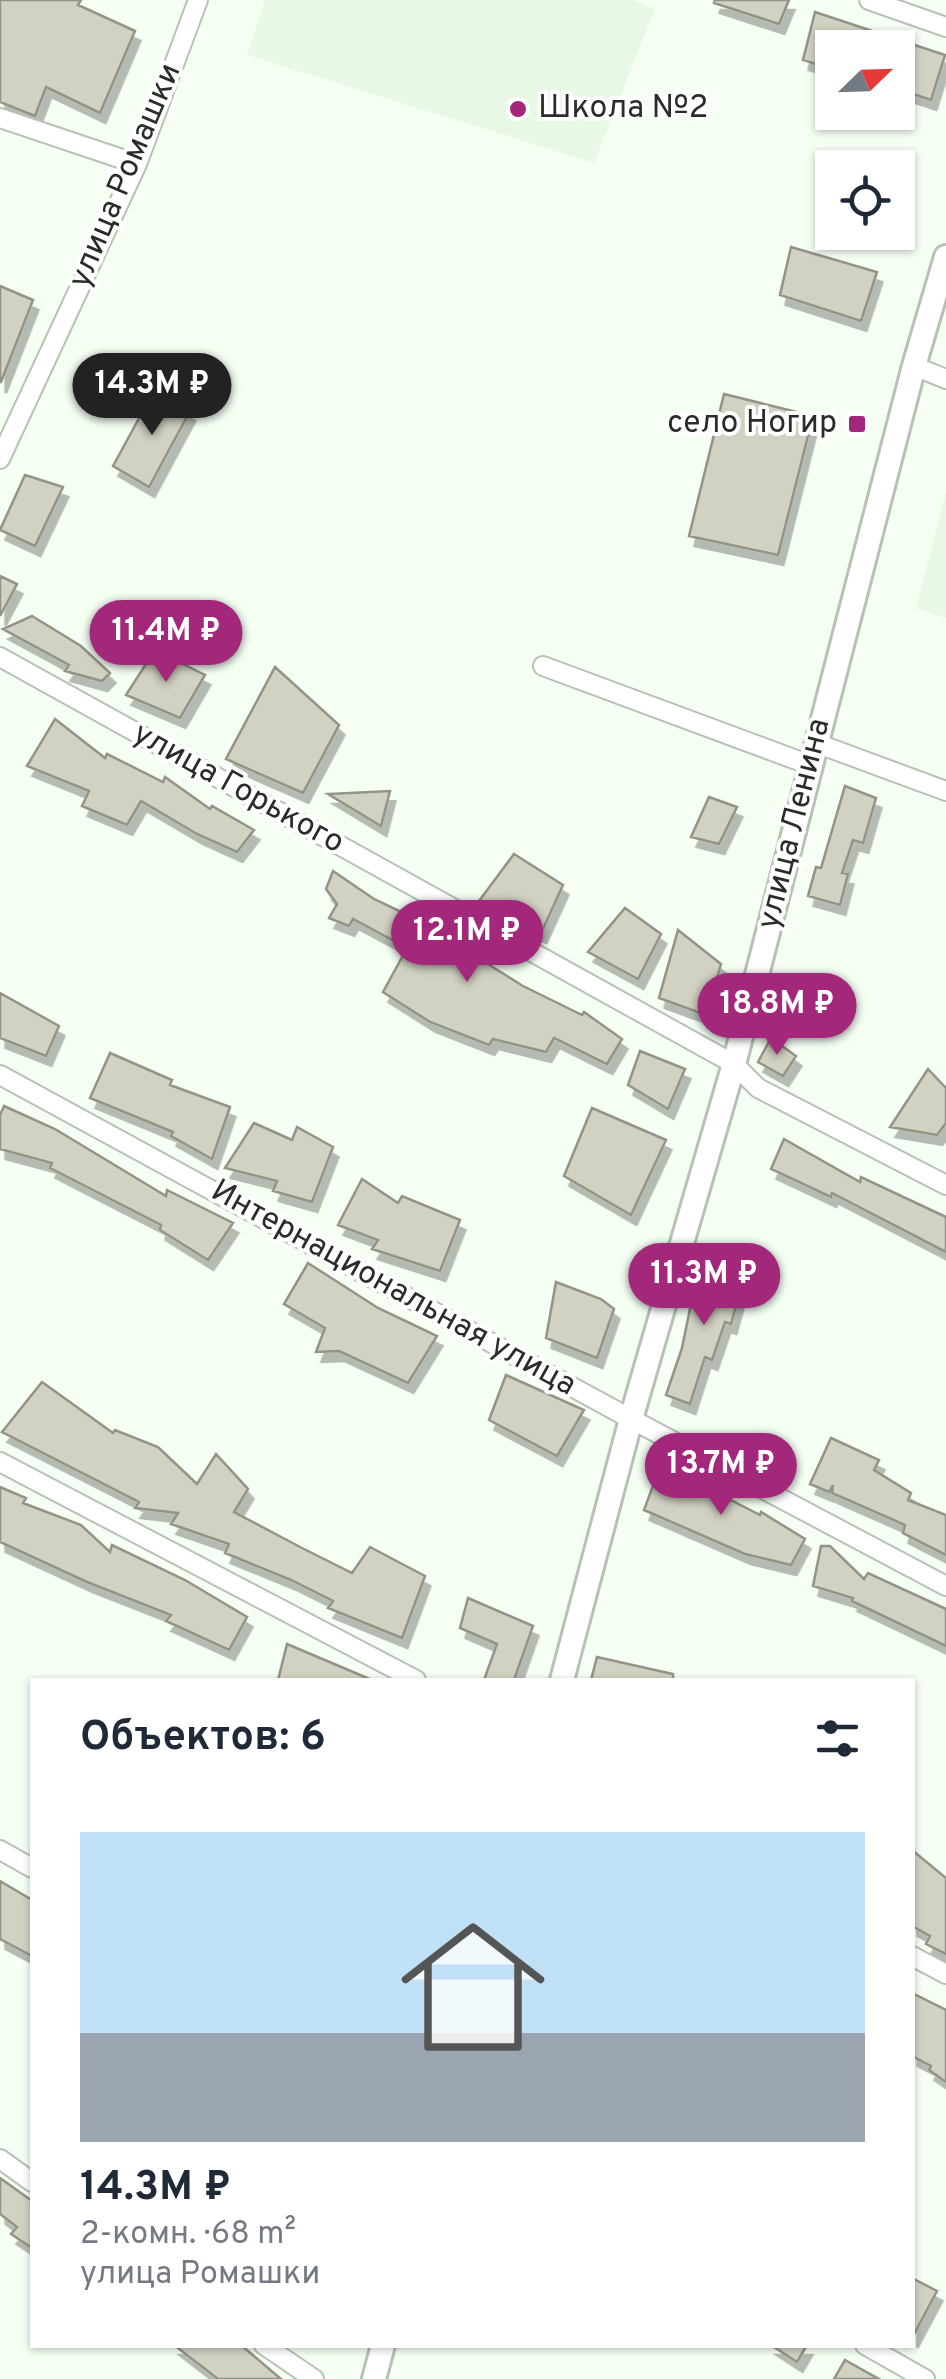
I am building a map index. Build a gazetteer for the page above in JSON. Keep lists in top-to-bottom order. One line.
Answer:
{"streets":{"street":["улица Ромашки","улица Горького","улица Ленина","Интернациональная улица"]},"crossings":[["улица Горького","улица Ленина"],["улица Ленина","Интернациональная улица"]],"places":{"other":["Школа №2"],"transit":["село Ногир"]},"north":"top right","page":{"price":["14.3M ₽","11.4M ₽","12.1M ₽","18.8M ₽","11.3M ₽","13.7M ₽"],"heading":"Объектов: 6","list":[{"name":"14.3M ₽","note":"2-комн. · 68 m² · улица Ромашки"}]}}
